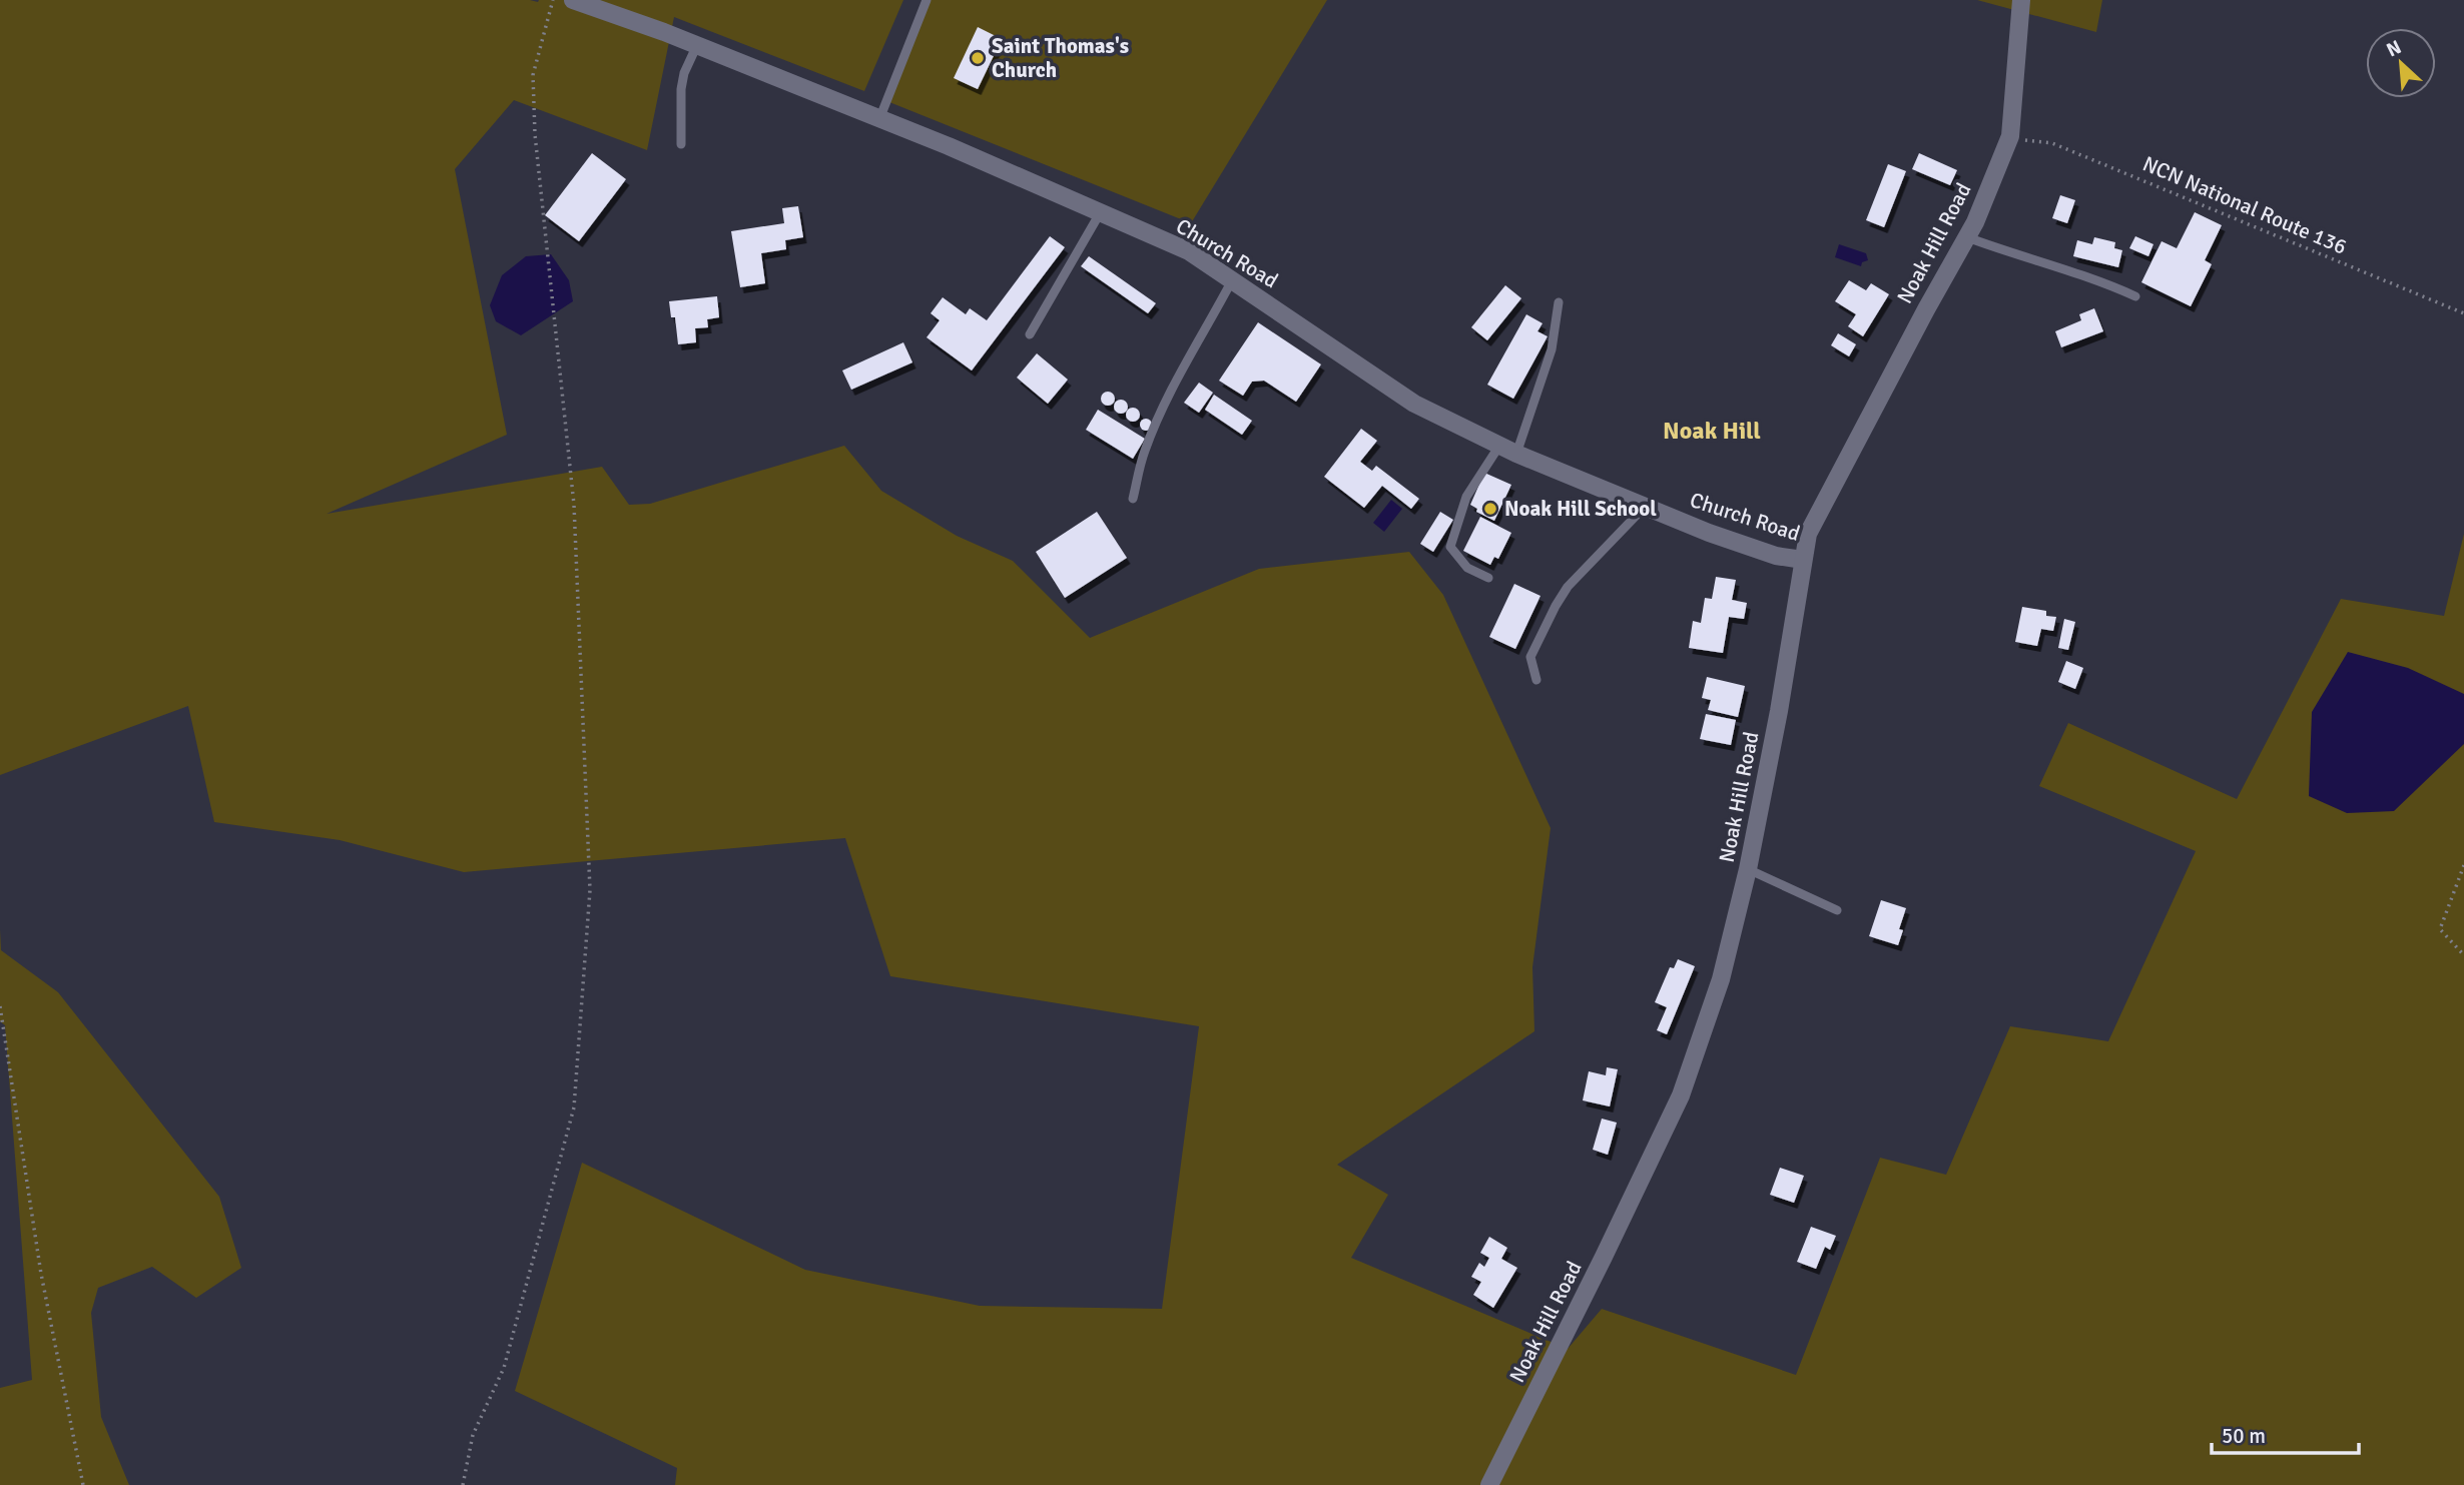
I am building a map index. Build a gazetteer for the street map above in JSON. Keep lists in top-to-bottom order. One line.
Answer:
{"streets":{"street":["Noak Hill Road","Church Road"],"path":["NCN National Route 136"]},"crossings":[["NCN National Route 136","Noak Hill Road"],["Noak Hill Road","Church Road"]],"districts":["Noak Hill"],"places":["Saint Thomas's Church","Noak Hill School"],"scale_bar":"50 m","north":"top left"}
